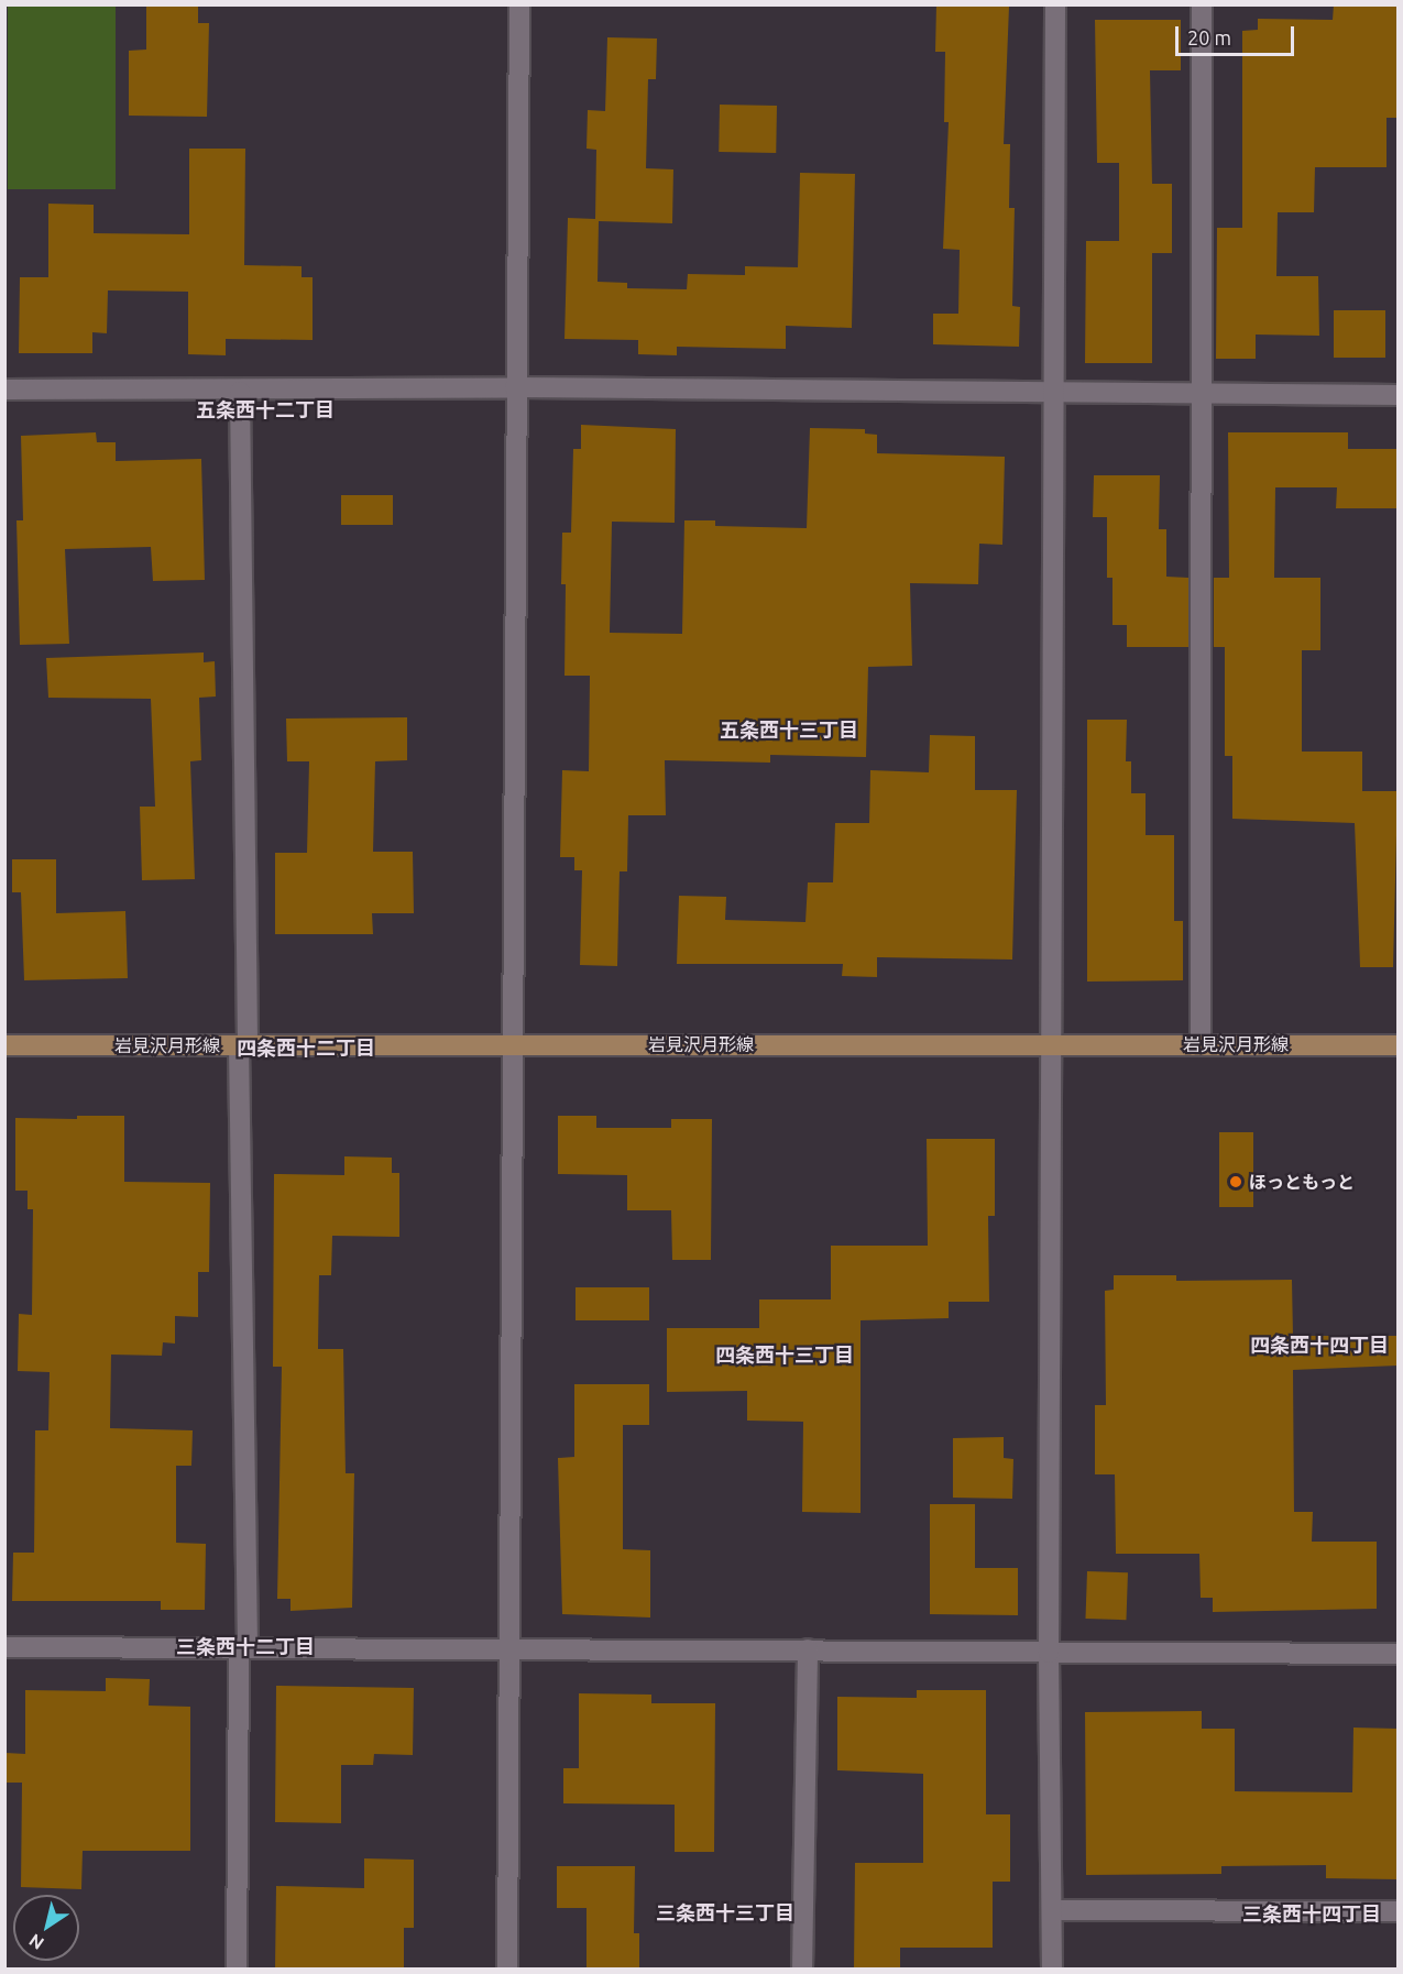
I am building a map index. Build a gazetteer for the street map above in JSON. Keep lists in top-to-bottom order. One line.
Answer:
{"streets":{"main road":["岩見沢月形線"]},"districts":["五条西十二丁目","五条西十三丁目","四条西十二丁目","四条西十四丁目","四条西十三丁目","三条西十二丁目","三条西十三丁目","三条西十四丁目"],"places":["ほっともっと"],"scale_bar":"20 m","north":"bottom left"}
